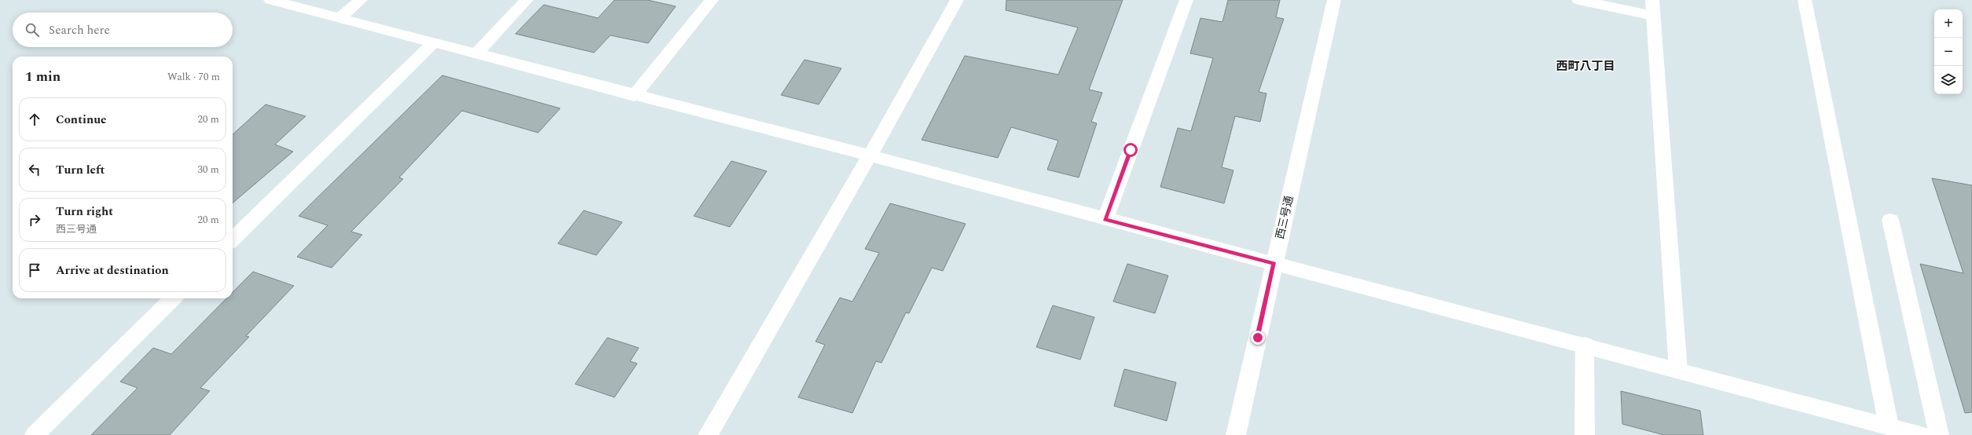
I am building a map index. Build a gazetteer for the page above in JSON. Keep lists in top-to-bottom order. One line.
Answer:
{"streets":{"street":["西三号通"]},"districts":["西町八丁目"],"page":{"map_buttons":["+","−"],"search":"Search here","heading":["1 min","Walk · 70 m"],"list":[["Continue","20 m"],["Turn left","30 m"],["Turn right","西三号通","20 m"],"Arrive at destination"]}}
